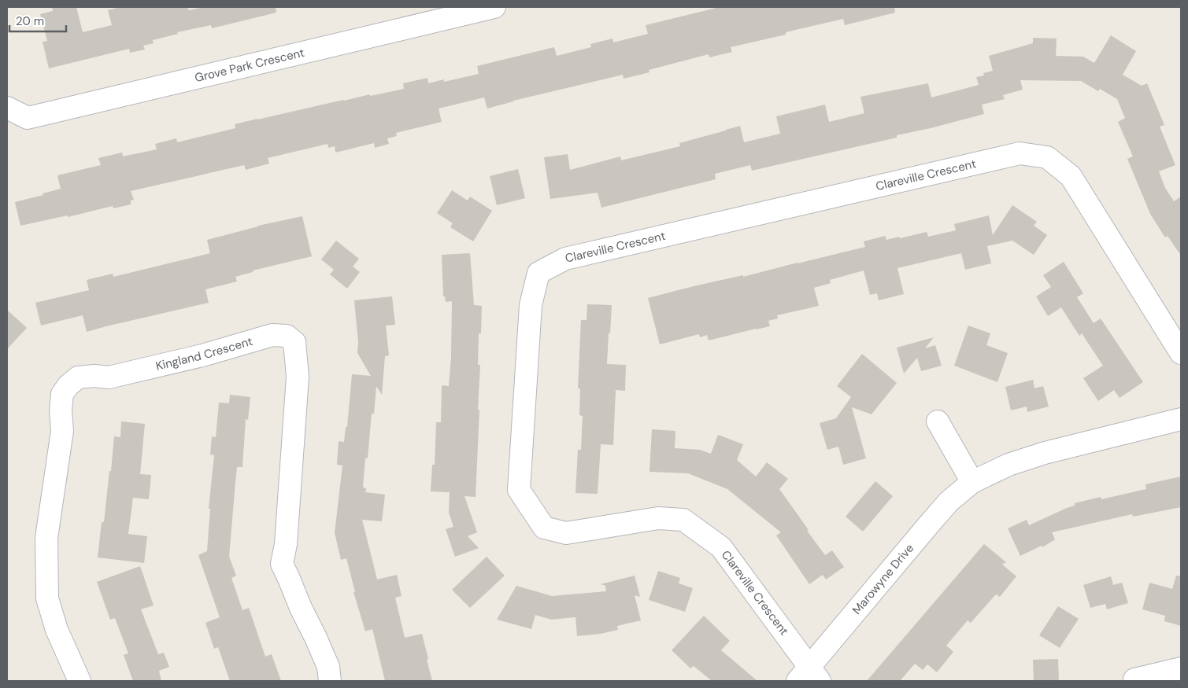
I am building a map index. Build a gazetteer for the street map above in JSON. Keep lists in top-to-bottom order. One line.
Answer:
{"streets":{"street":["Grove Park Crescent","Clareville Crescent","Kingland Crescent","Marowyne Drive"]},"crossings":[["Clareville Crescent","Marowyne Drive"]],"scale_bar":"20 m"}
